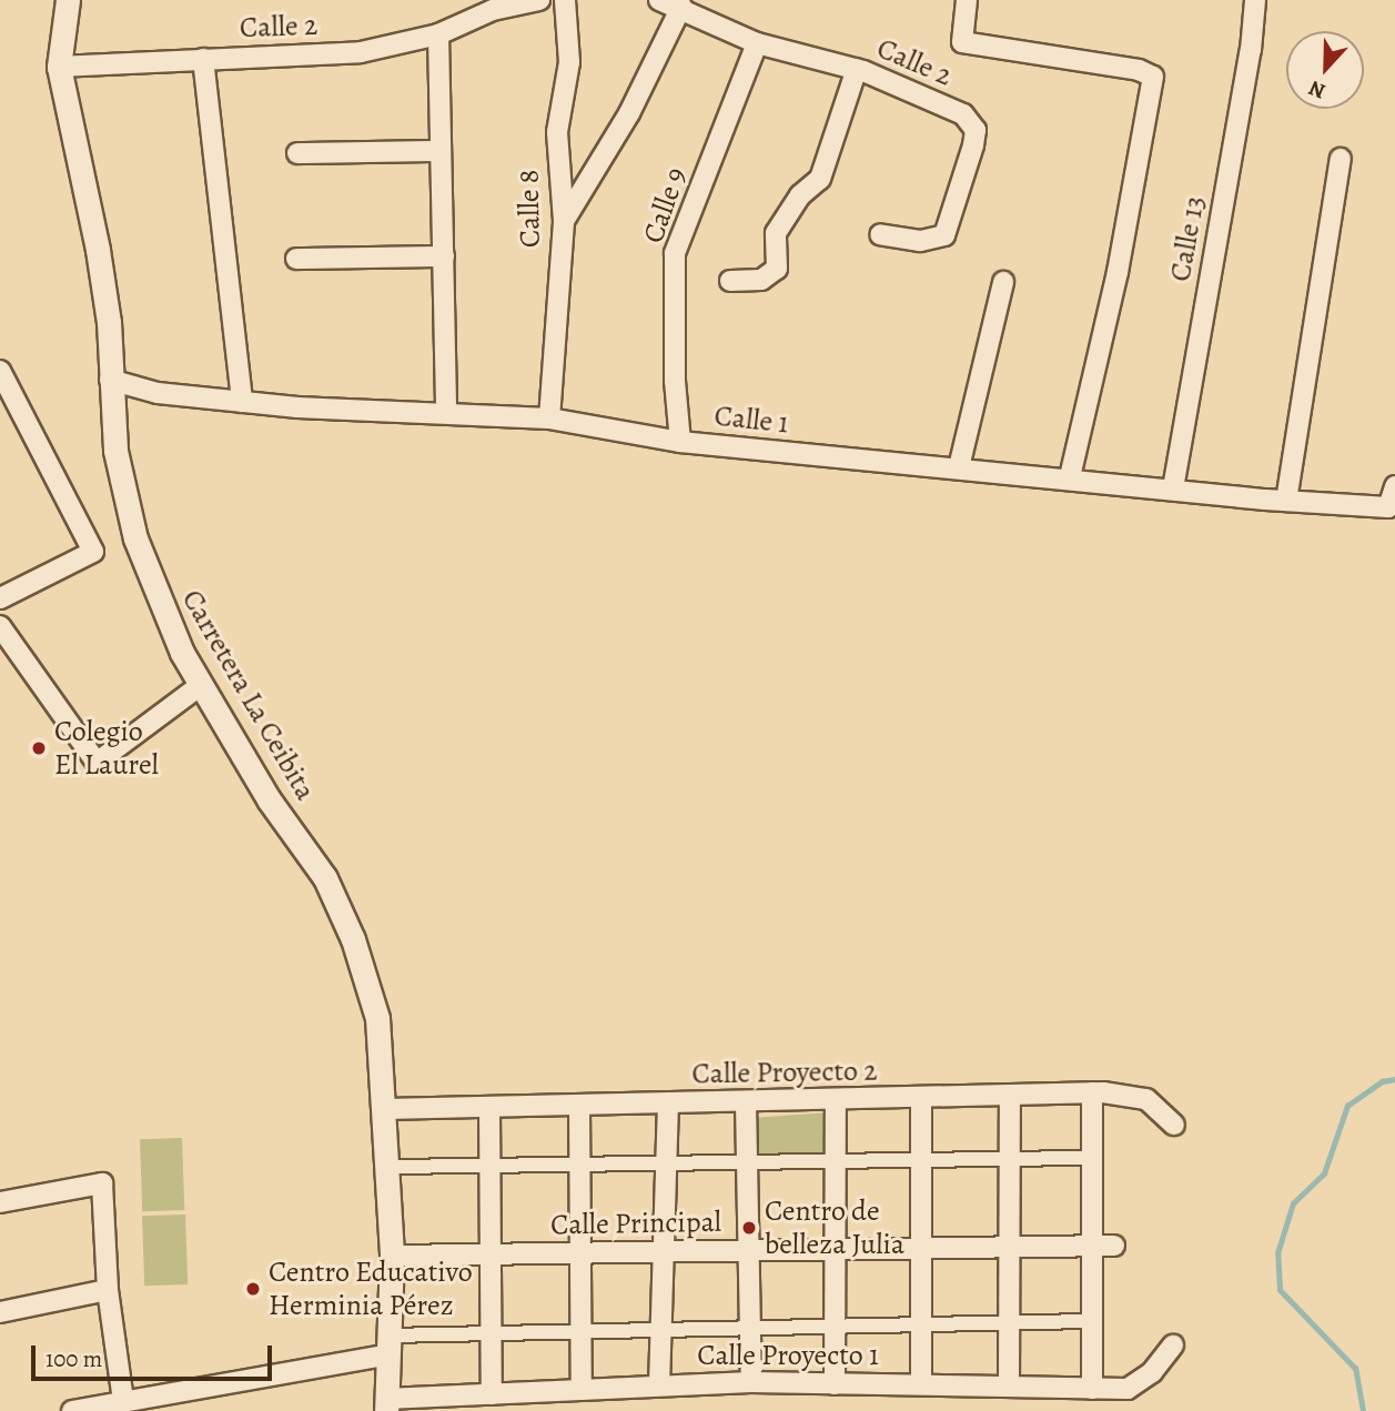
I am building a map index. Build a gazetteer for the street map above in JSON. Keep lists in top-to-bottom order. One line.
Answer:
{"streets":{"street":["Calle 2","Calle 9","Calle 8","Calle 13","Calle 1","Carretera La Ceibita","Calle Proyecto 2","Calle Principal","Calle Proyecto 1"]},"crossings":[["Calle 2","Calle 9"],["Calle 2","Carretera La Ceibita"],["Calle 9","Calle 1"],["Calle 8","Calle 1"],["Calle 13","Calle 1"],["Calle 1","Carretera La Ceibita"],["Carretera La Ceibita","Calle Proyecto 2"],["Carretera La Ceibita","Calle Principal"],["Carretera La Ceibita","Calle Proyecto 1"]],"places":["Colegio El Laurel","Centro de belleza Julia","Centro Educativo Herminia Pérez"],"scale_bar":"100 m","north":"bottom"}
